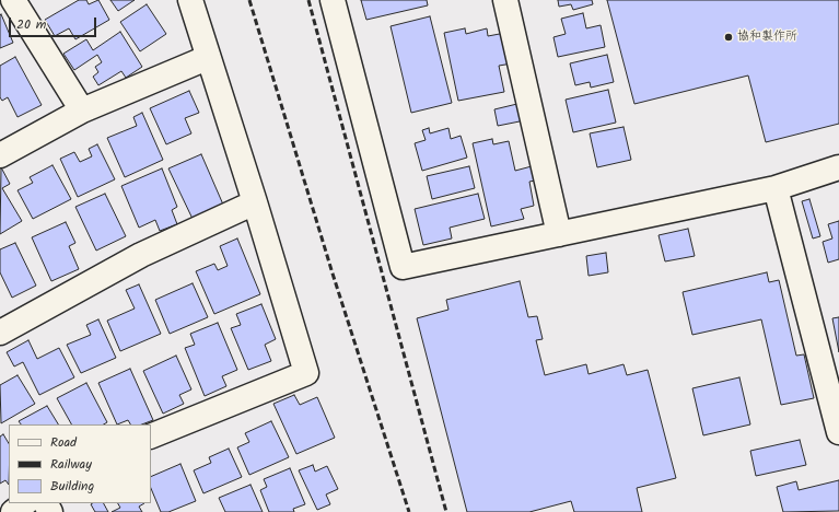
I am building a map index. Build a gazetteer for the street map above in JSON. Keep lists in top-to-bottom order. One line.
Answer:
{"places":["協和製作所"],"legend":["Road","Railway","Building"],"scale_bar":"20 m"}
